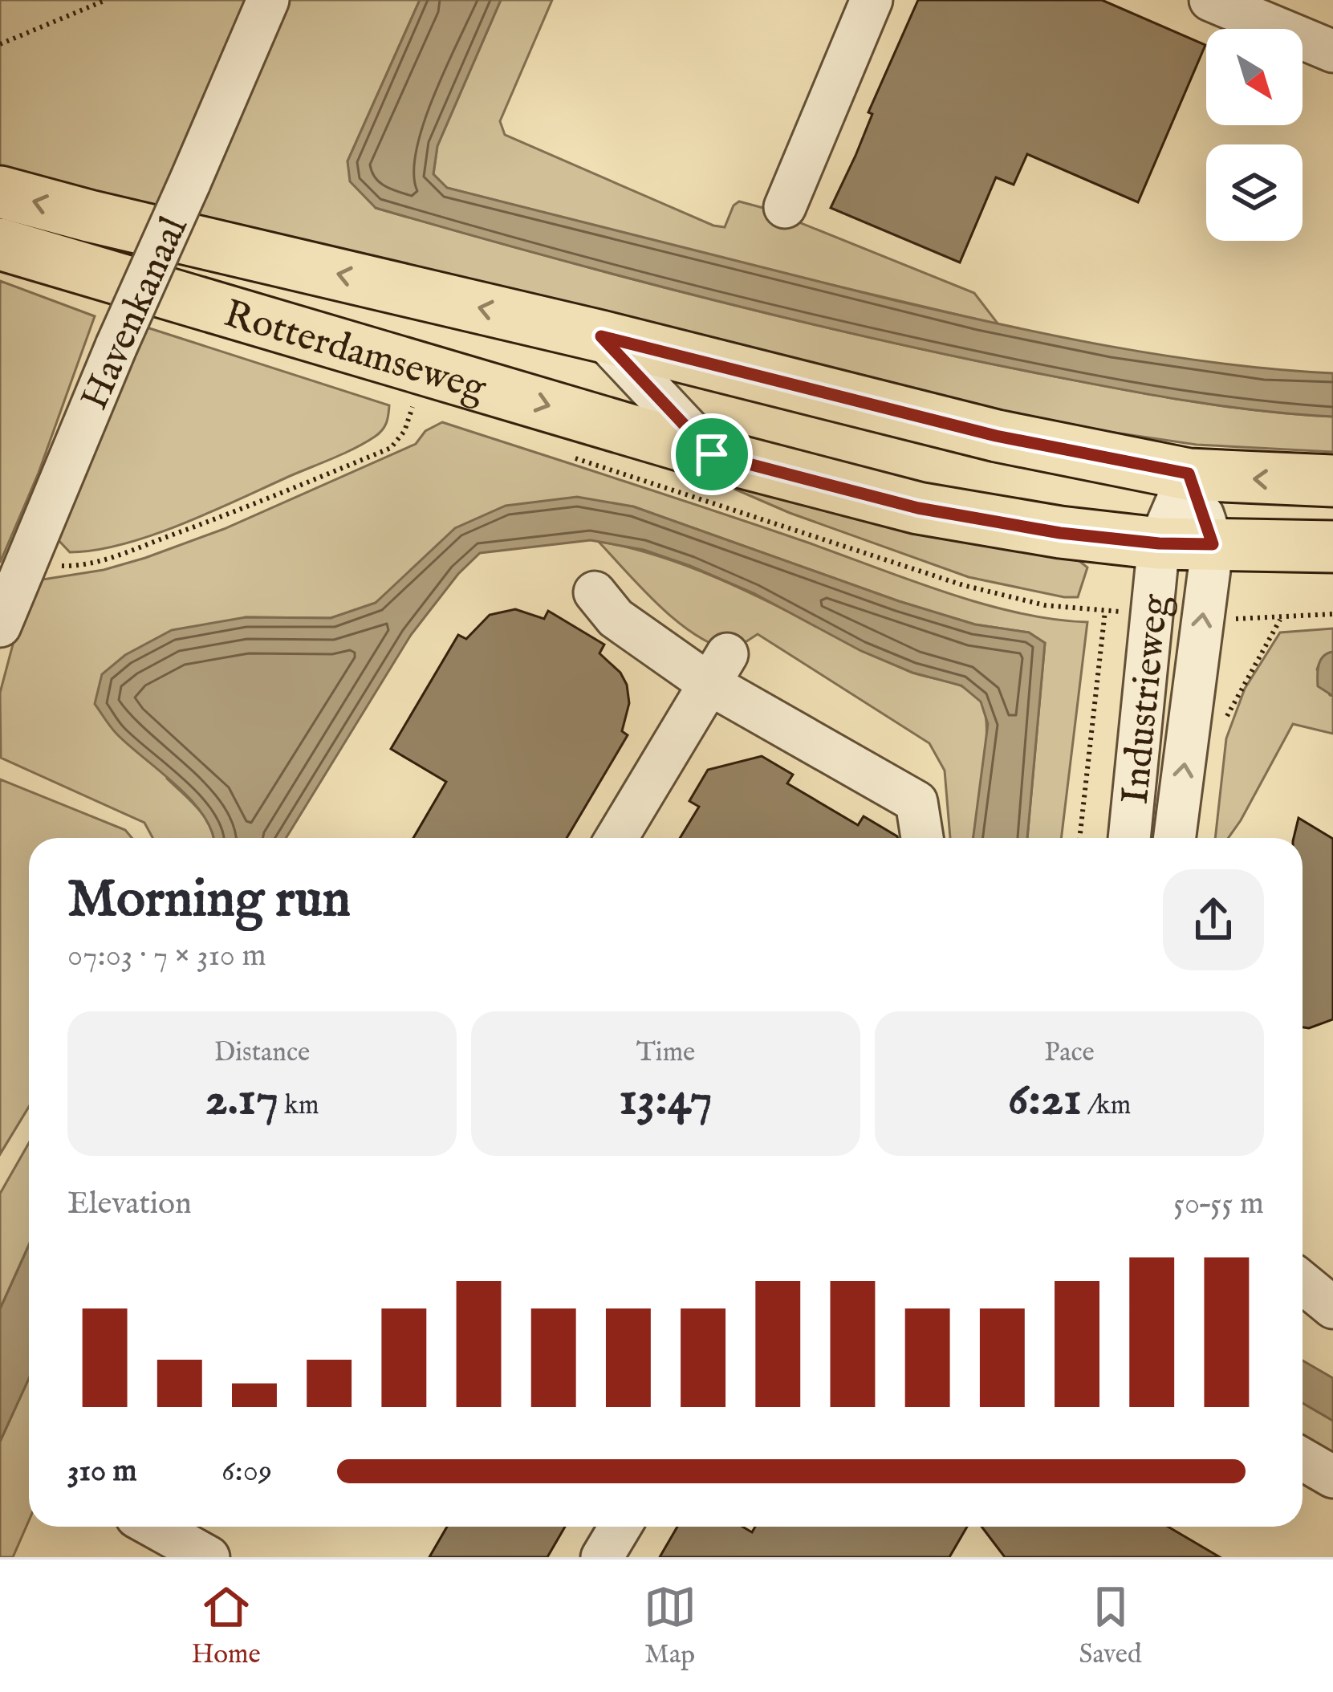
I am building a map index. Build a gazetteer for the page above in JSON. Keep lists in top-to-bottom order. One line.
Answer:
{"streets":{"main road":["Rotterdamseweg"],"street":["Havenkanaal","Industrieweg"]},"crossings":[["Rotterdamseweg","Industrieweg"]],"north":"bottom right","page":{"heading":["Morning run","07:03 · 7 × 310 m"],"stats":[["Distance","2.17 km"],["Time","13:47"],["Pace","6:21 /km"]],"chart":["Elevation","50–55 m"],"list":[{"name":"310 m","note":"6:09"}],"tabs":["Home","Map","Saved"]}}
